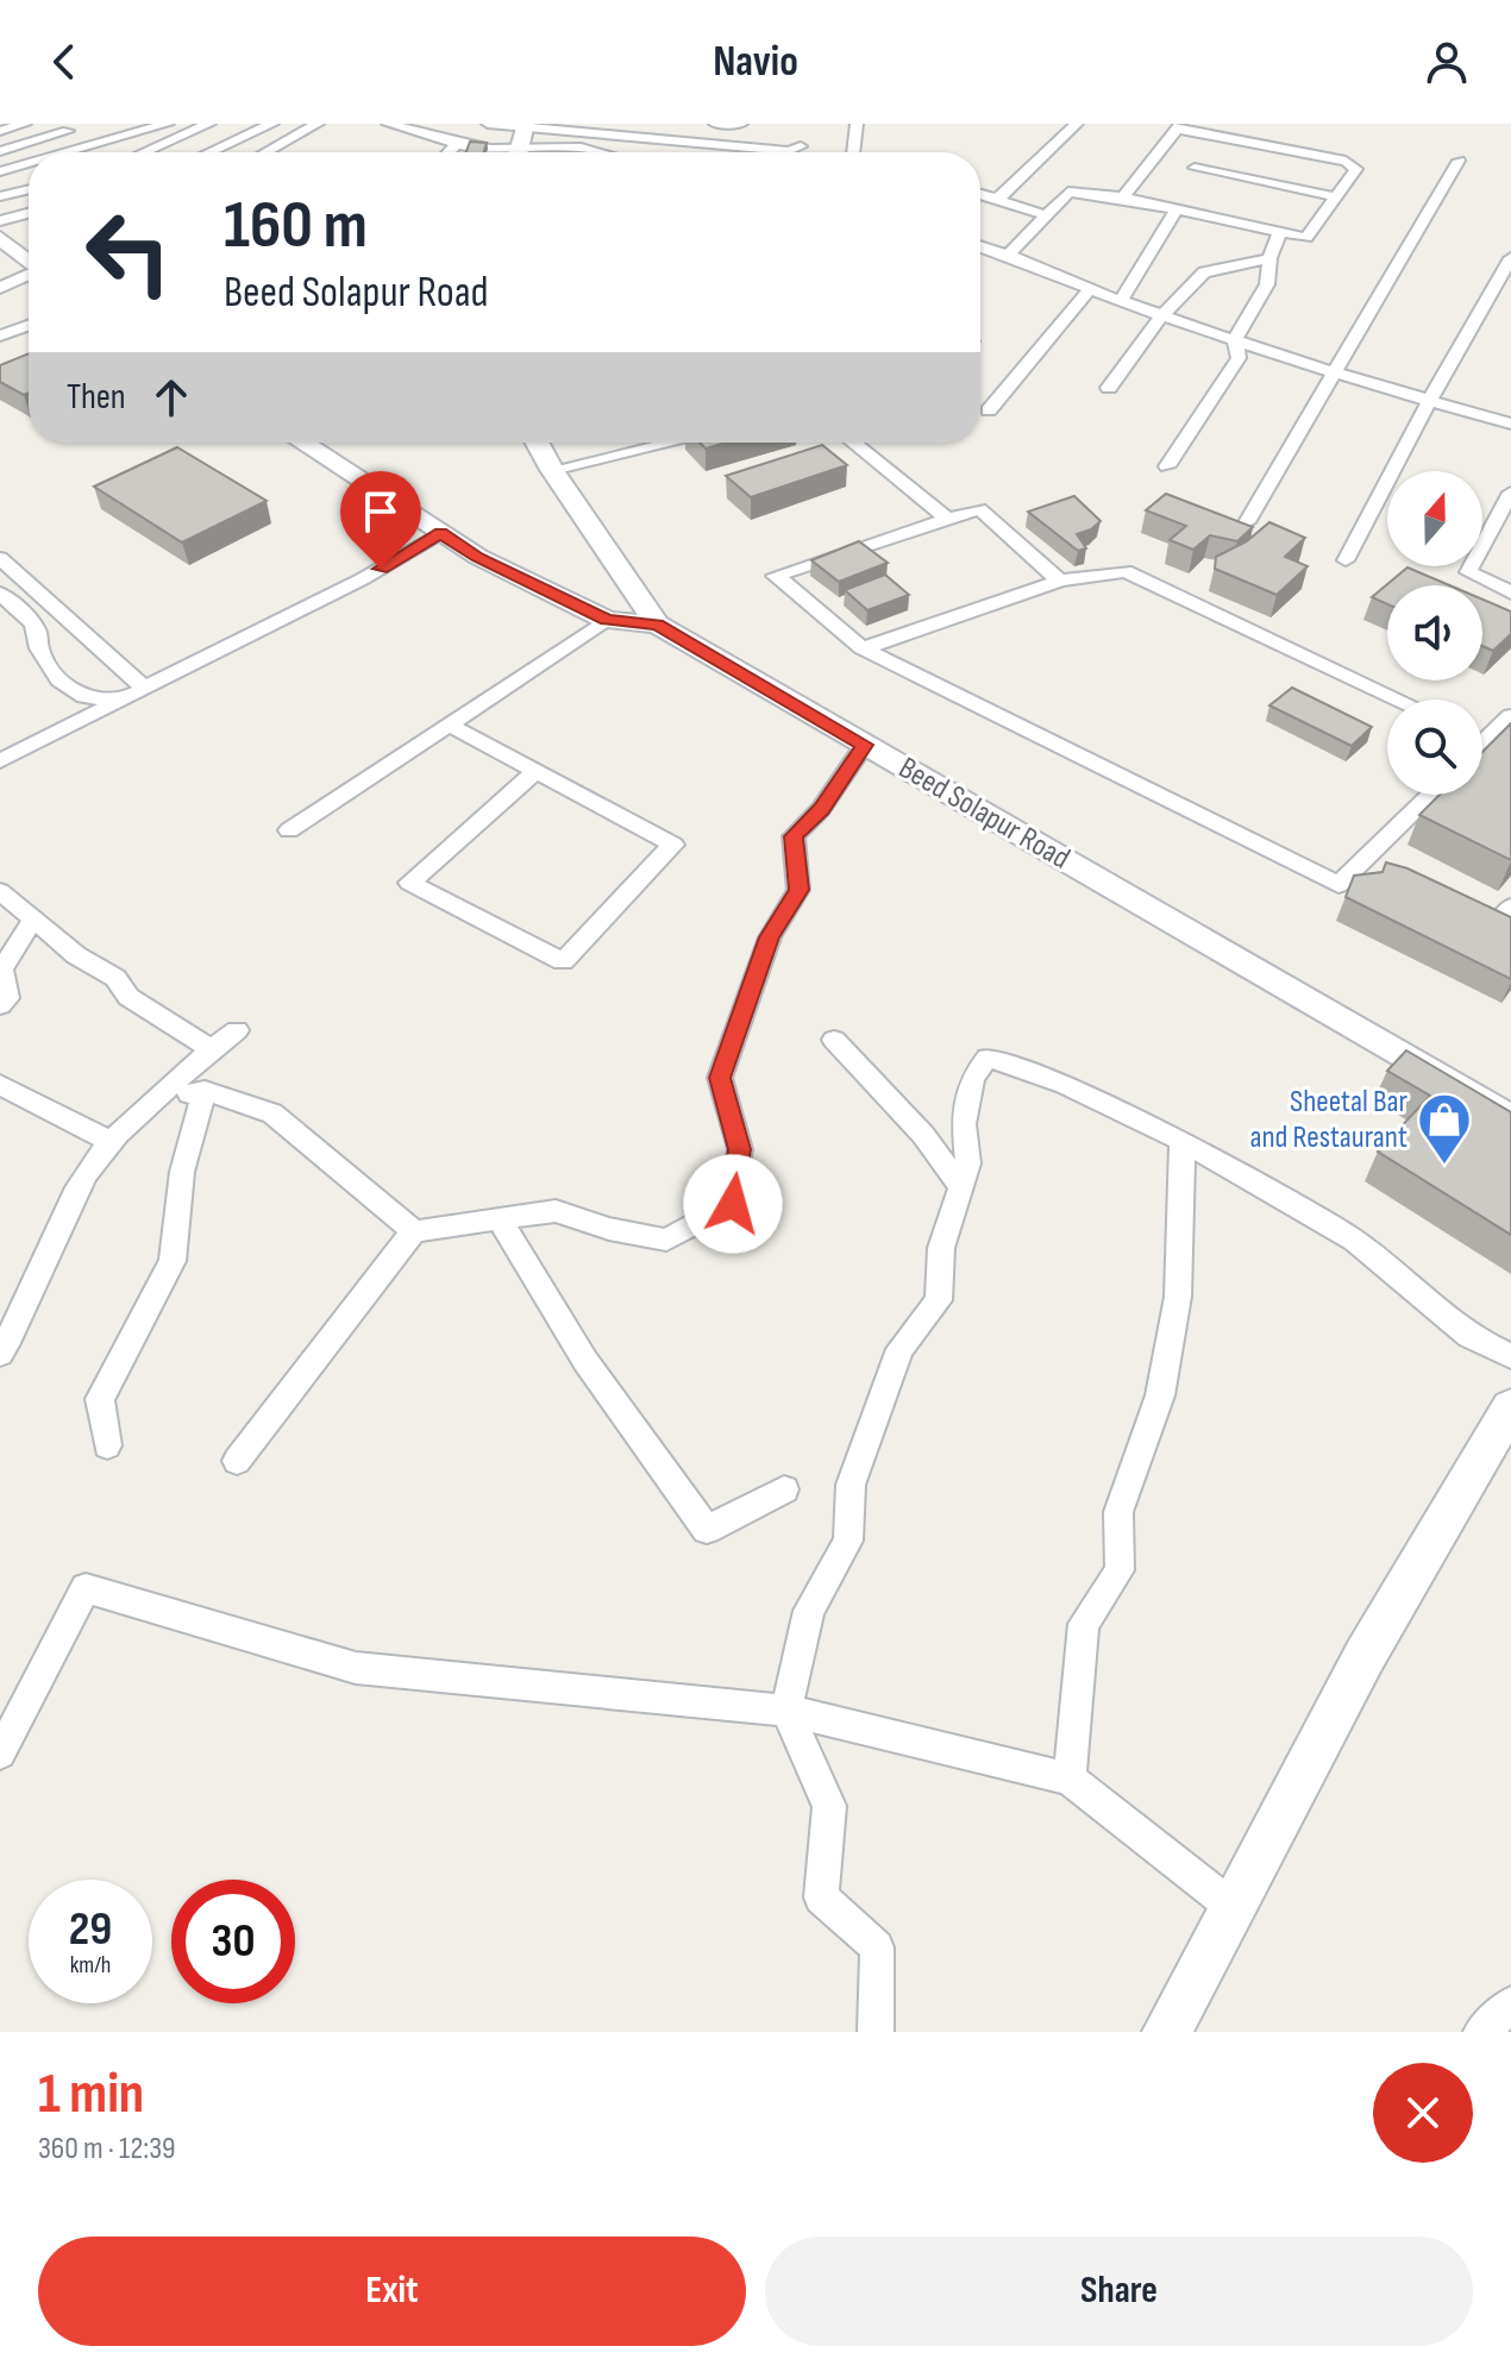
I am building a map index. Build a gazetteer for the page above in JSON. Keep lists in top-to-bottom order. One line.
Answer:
{"streets":{"main road":["Beed Solapur Road"]},"places":{"shop":["Sheetal Bar and Restaurant"]},"north":"top","page":{"header":"Navio","turn":["160 m","Beed Solapur Road"],"then":"Then","speed":"29 km/h","limit":"30","heading":["1 min","360 m · 12:39"],"buttons":["Exit","Share"]}}
